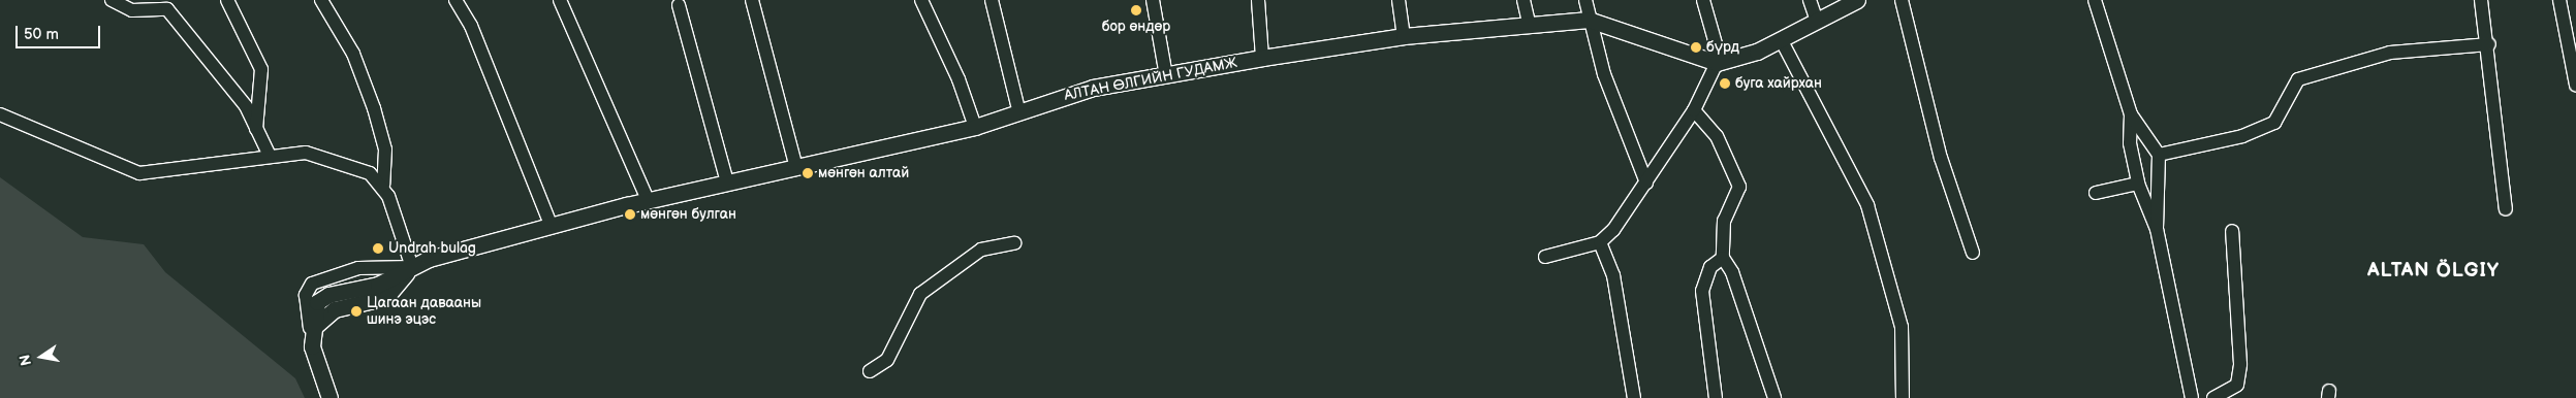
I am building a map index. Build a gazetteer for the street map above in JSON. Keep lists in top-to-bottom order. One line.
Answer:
{"streets":{"main road":["АЛТАН ӨЛГИЙН ГУДАМЖ"]},"districts":["ALTAN ÖLGIY"],"places":["бор өндөр","бүрд","буга хайрхан","мөнгөн алтай","мөнгөн булган","Undrah bulag","Цагаан давааны шинэ эцэс"],"scale_bar":"50 m","north":"left"}
